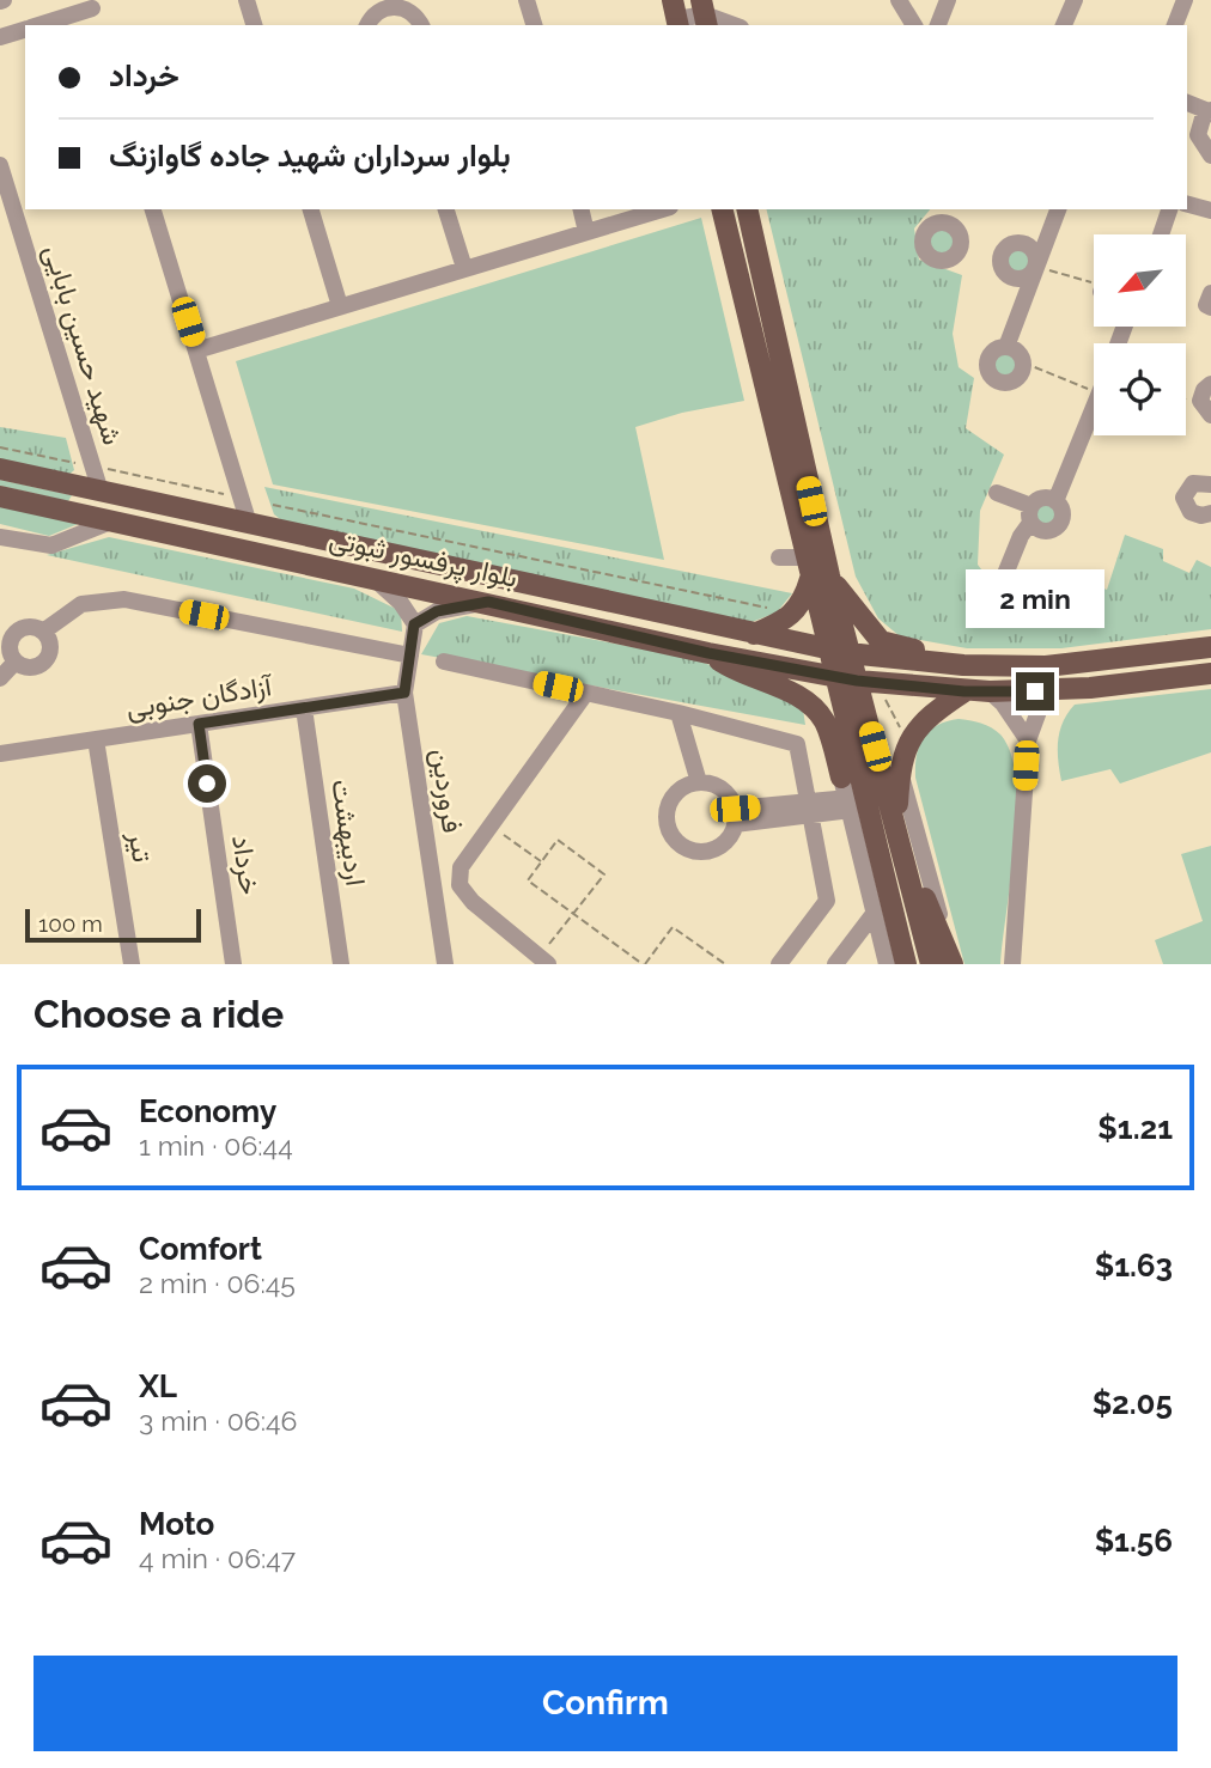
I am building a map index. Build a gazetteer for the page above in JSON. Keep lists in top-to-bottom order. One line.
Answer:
{"streets":{"main road":["بلوار پرفسور ثبوتی"],"street":["شهید حسین بابایی","آزادگان جنوبی","فروردین","اردیبهشت","تیر","خرداد"]},"crossings":[["شهید حسین بابایی","بلوار پرفسور ثبوتی"],["آزادگان جنوبی","فروردین"],["آزادگان جنوبی","اردیبهشت"],["آزادگان جنوبی","تیر"],["آزادگان جنوبی","خرداد"]],"scale_bar":"100 m","north":"bottom left","page":{"banner":["خرداد","بلوار سرداران شهید جاده گاوازنگ"],"bubble":"2 min","scale":"100 m","heading":"Choose a ride","list":[{"name":"Economy","note":"1 min · 06:44","value":"$1.21"},{"name":"Comfort","note":"2 min · 06:45","value":"$1.63"},{"name":"XL","note":"3 min · 06:46","value":"$2.05"},{"name":"Moto","note":"4 min · 06:47","value":"$1.56"}],"buttons":"Confirm"}}
